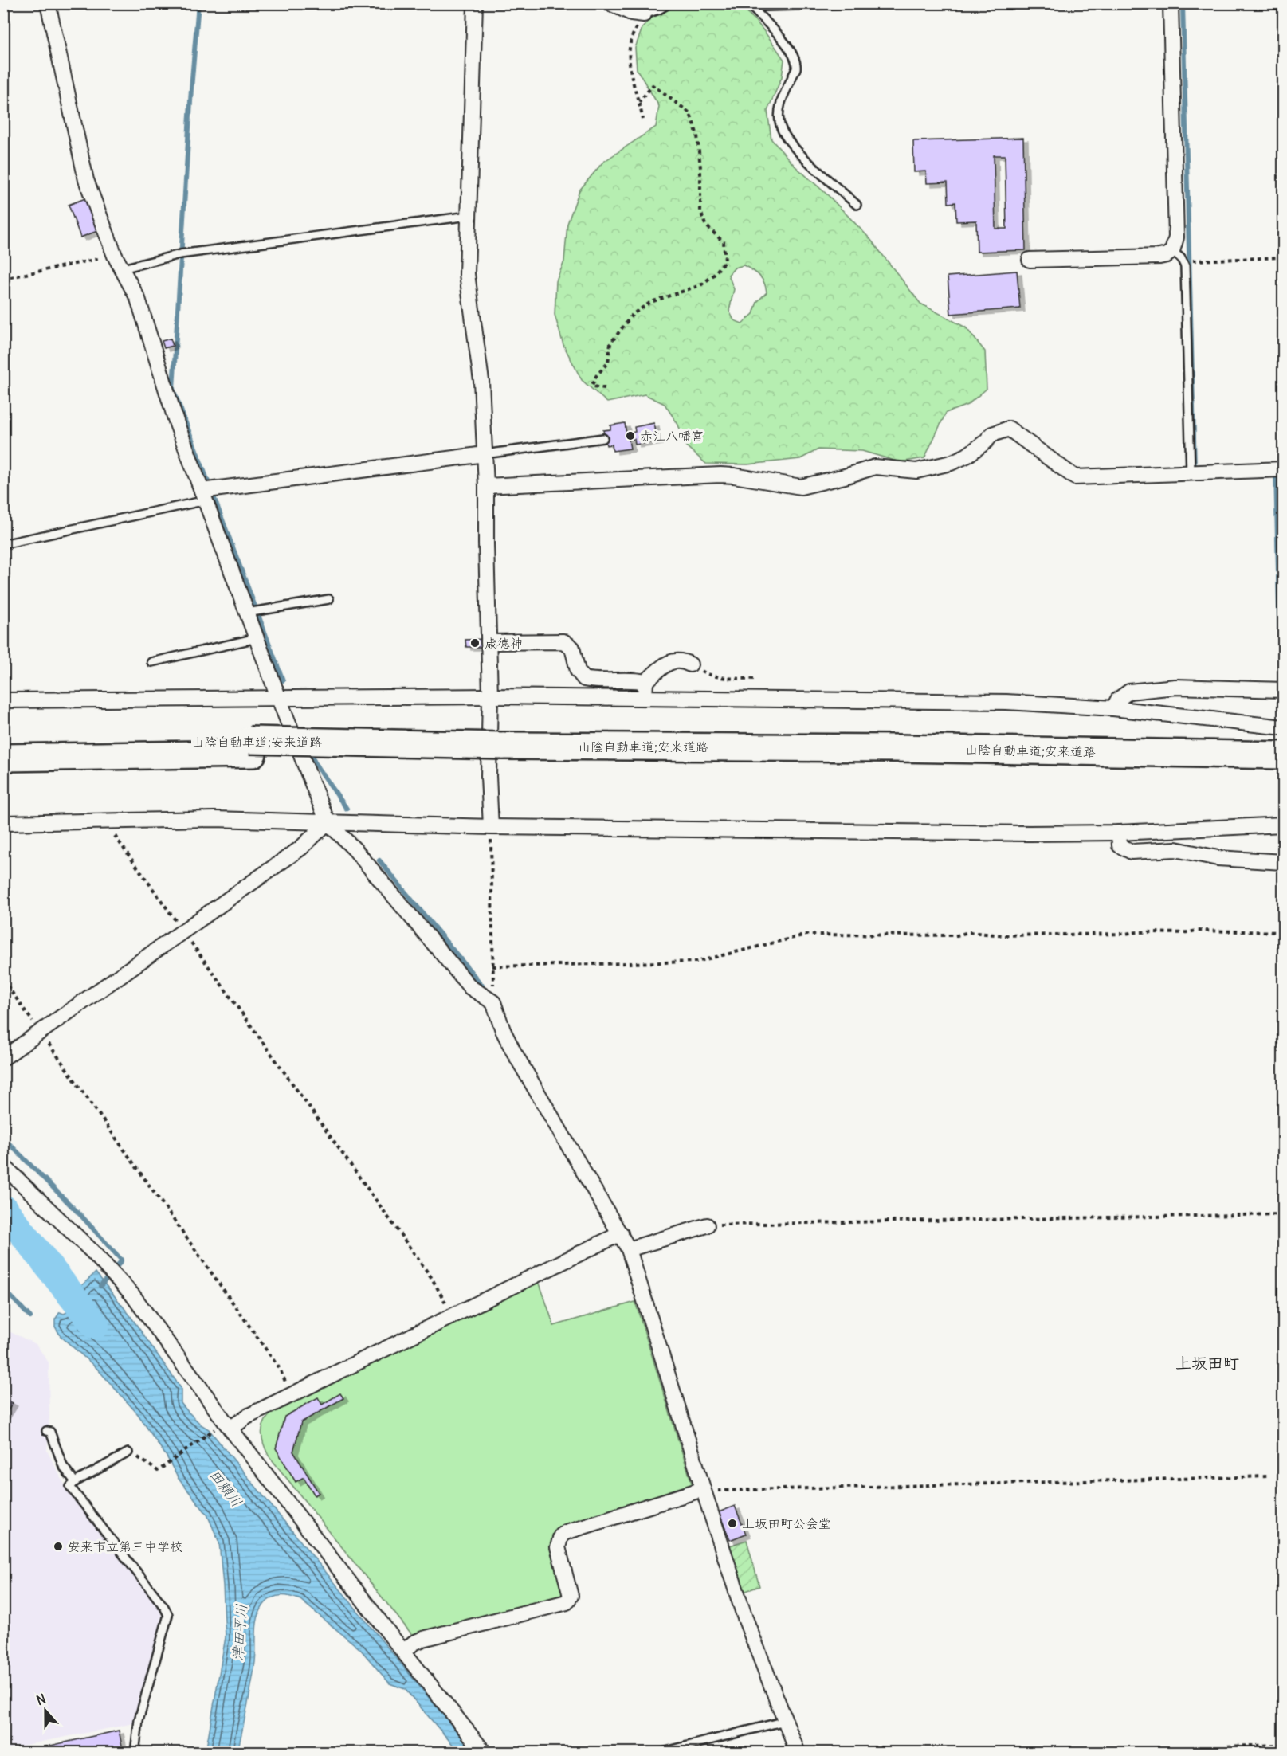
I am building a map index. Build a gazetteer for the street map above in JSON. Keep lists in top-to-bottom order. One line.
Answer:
{"streets":{"highway":["山陰自動車道;安来道路"]},"districts":["上坂田町"],"water":["田頼川","津田平川"],"places":["赤江八幡宮","歳徳神","上坂田町公会堂","安来市立第三中学校"],"north":"top"}
